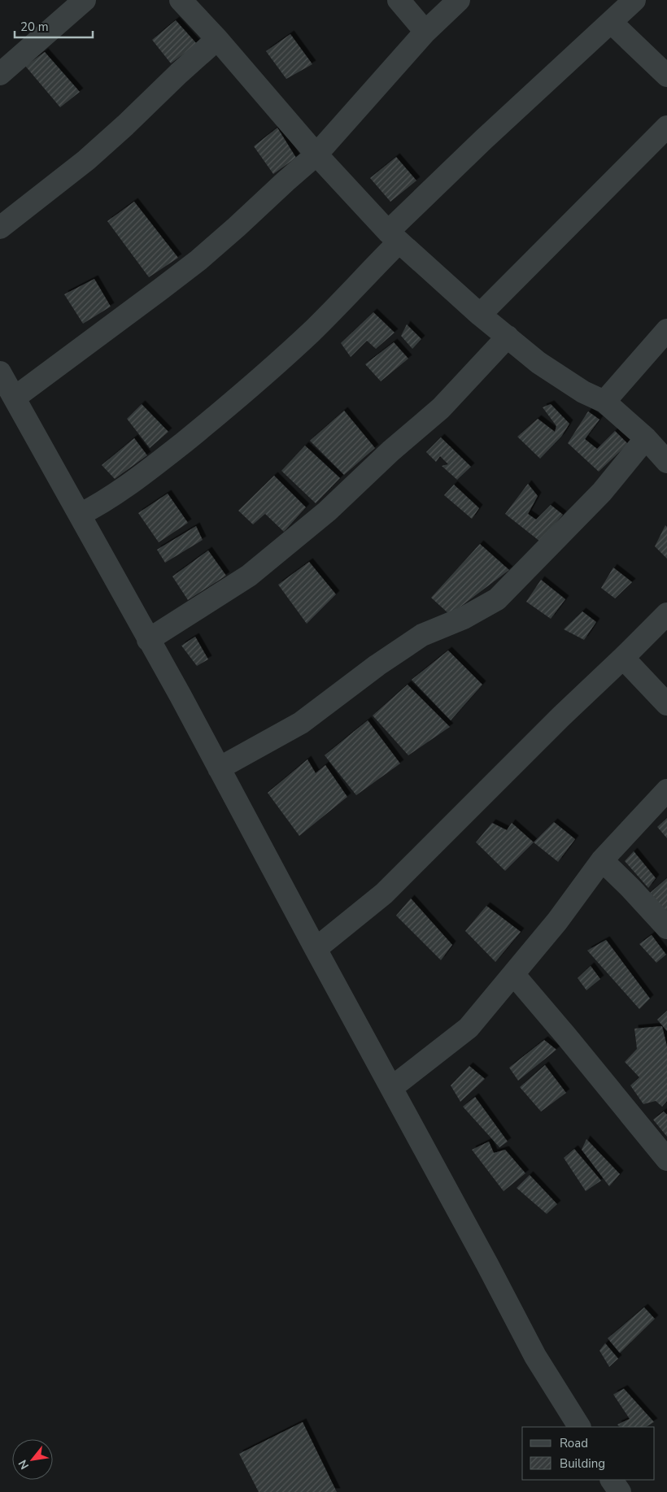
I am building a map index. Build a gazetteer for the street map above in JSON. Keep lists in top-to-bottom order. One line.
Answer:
{"legend":["Road","Building"],"scale_bar":"20 m","north":"bottom left"}
